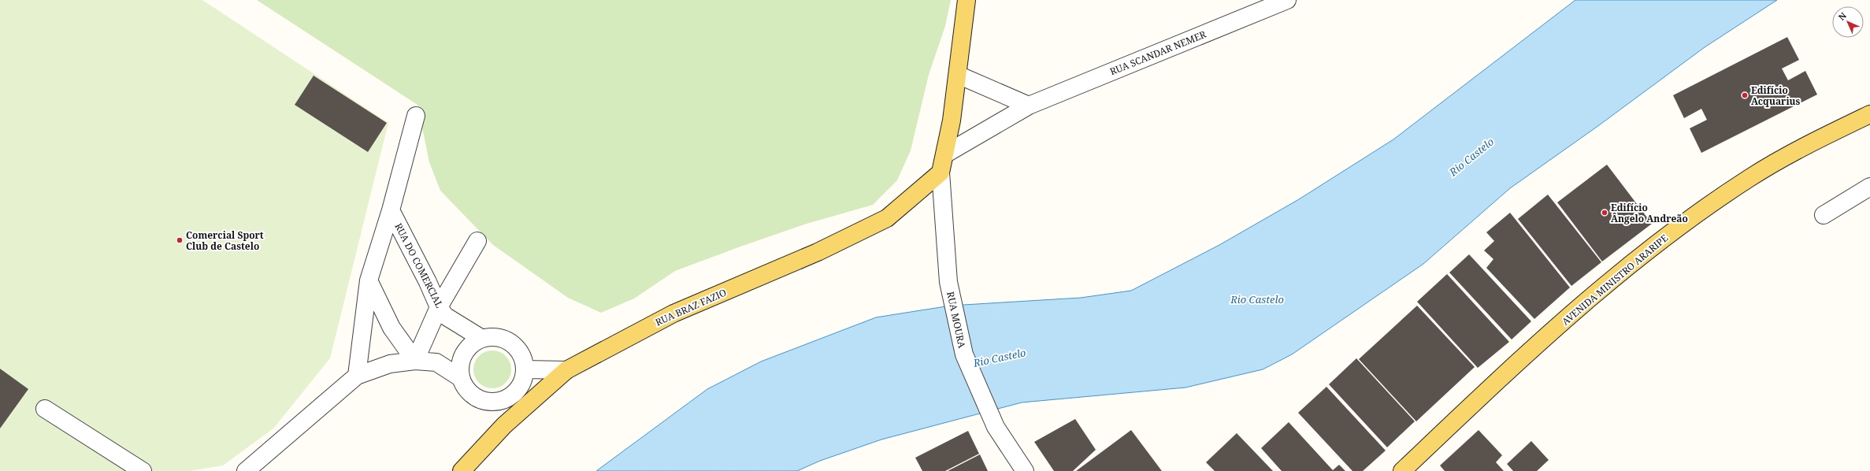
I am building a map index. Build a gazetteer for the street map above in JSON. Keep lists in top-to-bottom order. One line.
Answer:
{"streets":{"main road":["AVENIDA MINISTRO ARARIPE","RUA BRAZ FAZIO"],"street":["RUA SCANDAR NEMER","RUA DO COMERCIAL","RUA MOURA"]},"crossings":[["RUA BRAZ FAZIO","RUA MOURA"]],"water":["Rio Castelo"],"places":["Edifício Acquarius","Edifício Ângelo Andreão","Comercial Sport Club de Castelo"],"north":"top left"}
